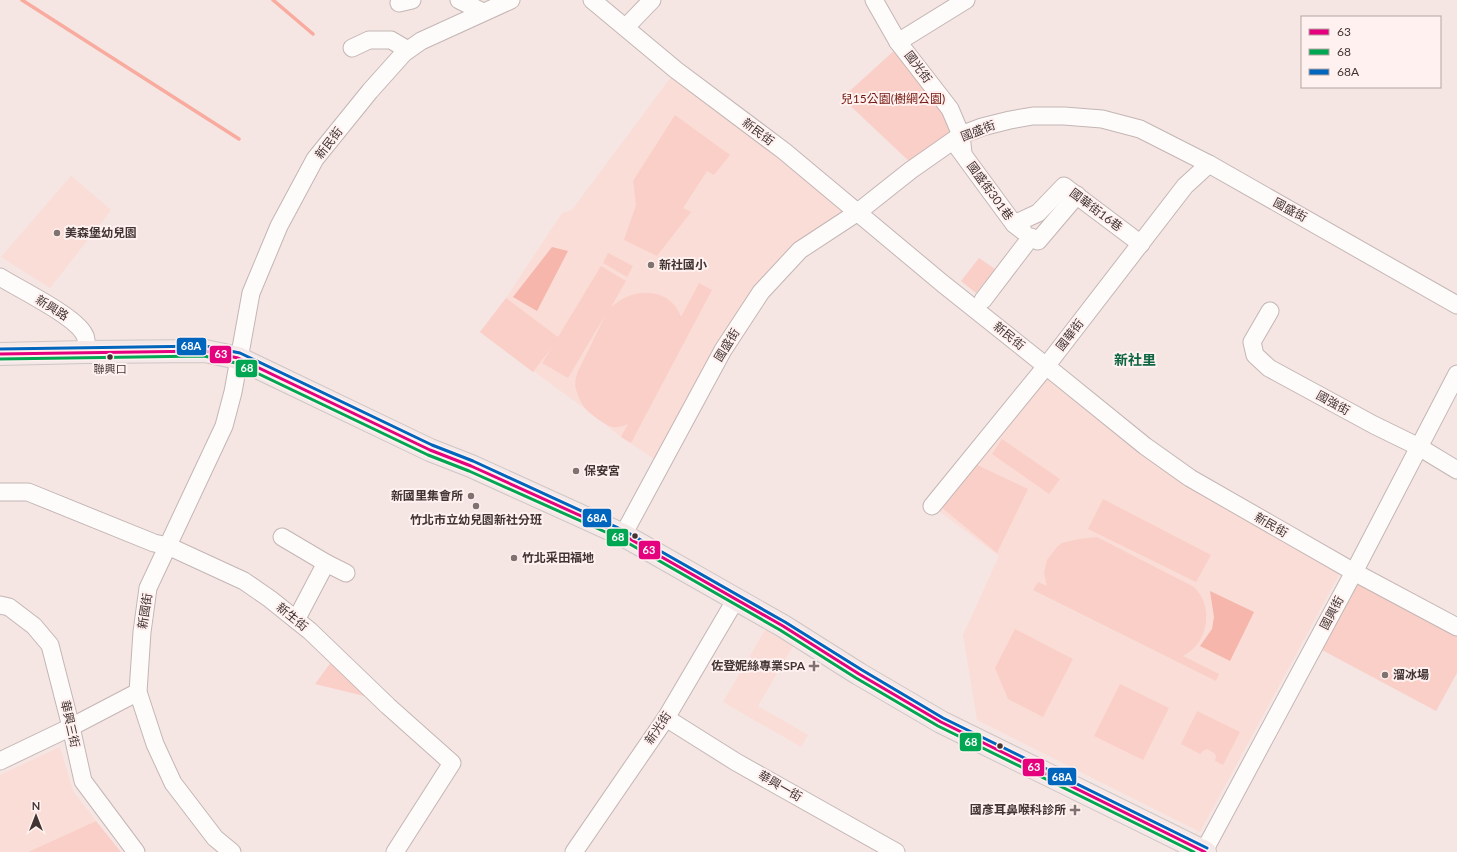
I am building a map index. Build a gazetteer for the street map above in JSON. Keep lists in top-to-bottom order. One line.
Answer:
{"streets":{"street":["國光街","國盛街","新民街","國盛街301巷","國華街16巷","新興路","國華街","國強街","新國街","國興街","新生街","華興三街","新光街","華興一街"]},"crossings":[["國光街","國盛街"],["國光街","國盛街301巷"],["國盛街","新民街"],["國盛街","國盛街301巷"],["國盛街","國華街"],["新民街","國華街"],["新民街","新國街"],["新民街","國興街"],["國盛街301巷","國華街16巷"],["國華街16巷","國華街"],["國強街","國興街"],["新國街","新生街"],["新光街","華興一街"]],"districts":["新社里"],"parks":["兒15公園(樹網公園)"],"places":{"other":["美森堡幼兒園","新社國小","聯興口","保安宮","新國里集會所","竹北市立幼兒園新社分班","竹北采田福地","溜冰場"],"health":["佐登妮絲專業SPA","國彥耳鼻喉科診所"]},"lines":["transit line 68A","transit line 63","transit line 68"],"legend":["63","68","68A"],"north":"top"}
